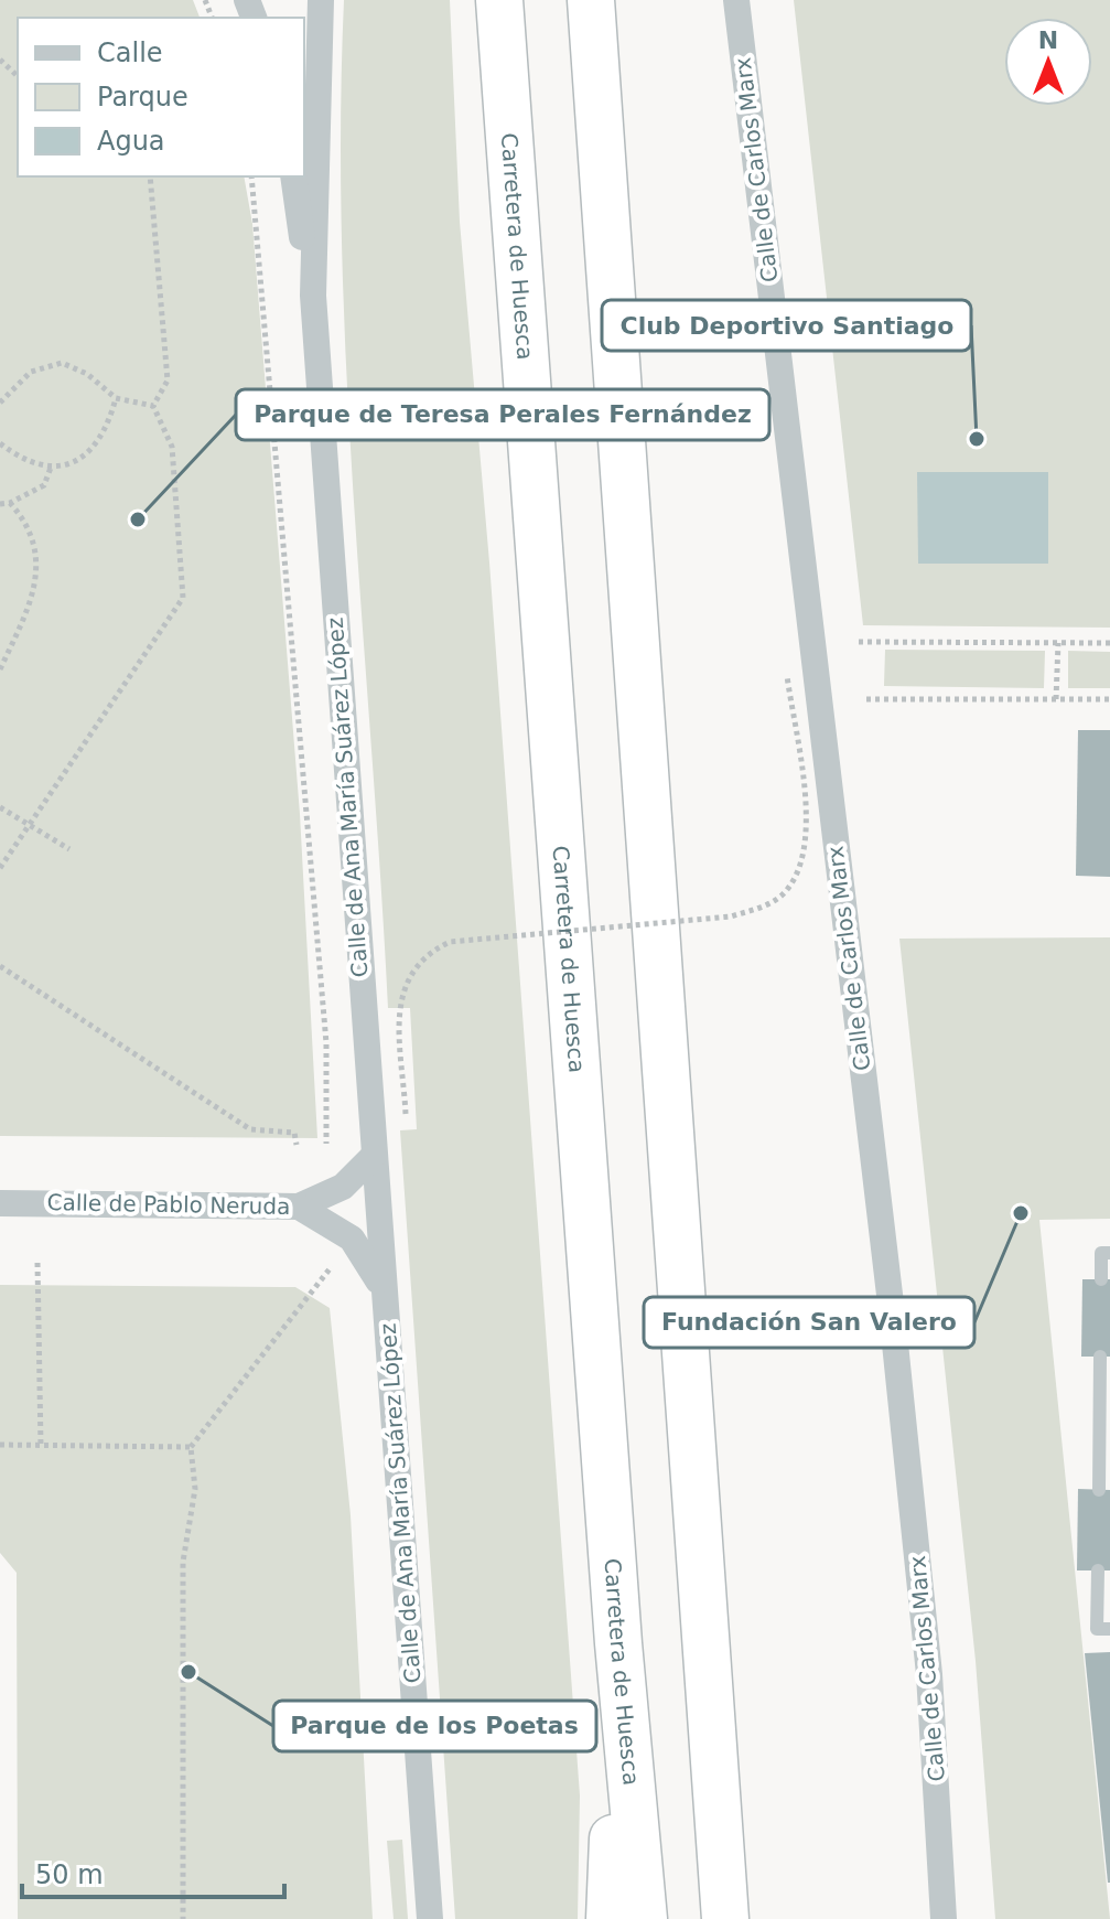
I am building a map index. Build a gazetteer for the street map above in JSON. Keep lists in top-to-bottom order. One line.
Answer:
{"streets":{"highway":["Carretera de Huesca"],"street":["Calle de Carlos Marx","Calle de Ana María Suárez López","Calle de Pablo Neruda"]},"crossings":[["Calle de Ana María Suárez López","Calle de Pablo Neruda"]],"places":["Club Deportivo Santiago","Parque de Teresa Perales Fernández","Fundación San Valero","Parque de los Poetas"],"legend":["Calle","Parque","Agua"],"scale_bar":"50 m","north":"top"}
